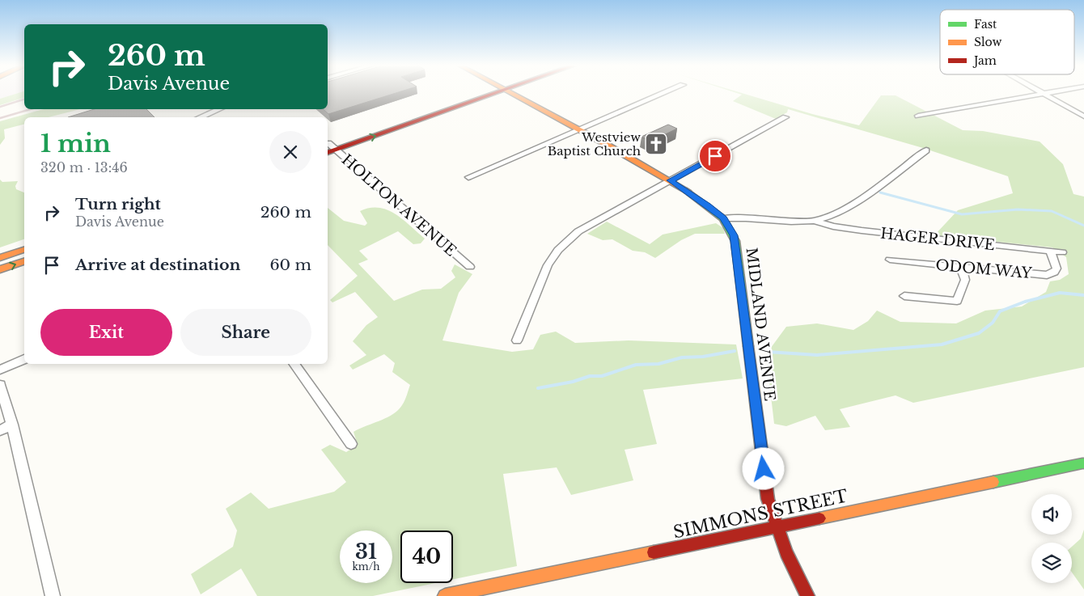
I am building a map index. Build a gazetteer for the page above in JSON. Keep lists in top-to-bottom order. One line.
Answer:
{"streets":{"street":["HOLTON AVENUE","HAGER DRIVE","ODOM WAY","MIDLAND AVENUE","SIMMONS STREET"]},"crossings":[["HAGER DRIVE","ODOM WAY"],["MIDLAND AVENUE","SIMMONS STREET"]],"places":{"church":["Westview Baptist Church"]},"legend":["Fast","Slow","Jam"],"page":{"turn":["260 m","Davis Avenue"],"heading":["1 min","320 m · 13:46"],"list":[{"name":"Turn right","note":"Davis Avenue","value":"260 m"},{"name":"Arrive at destination","value":"60 m"}],"buttons":["Exit","Share"],"speed":"31 km/h","limit":"40"}}
